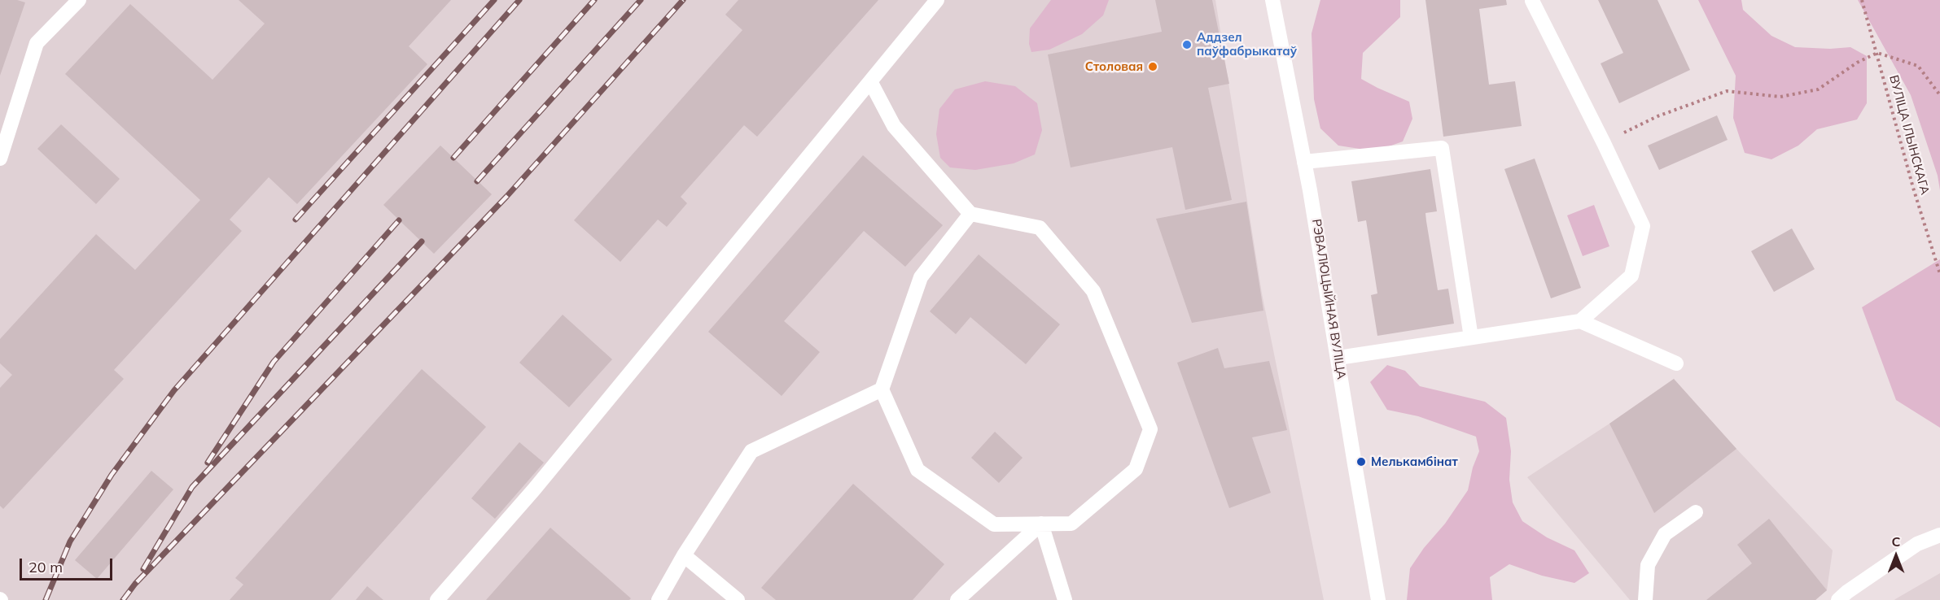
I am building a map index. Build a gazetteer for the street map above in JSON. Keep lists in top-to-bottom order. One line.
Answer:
{"streets":{"street":["РЭВАЛЮЦЫЙНАЯ ВУЛІЦА"],"path":["ВУЛІЦА ІЛЬІНСКАГА"]},"places":["Аддзел паўфабрыкатаў","Столовая","Мелькамбінат"],"scale_bar":"20 m","north":"top"}
